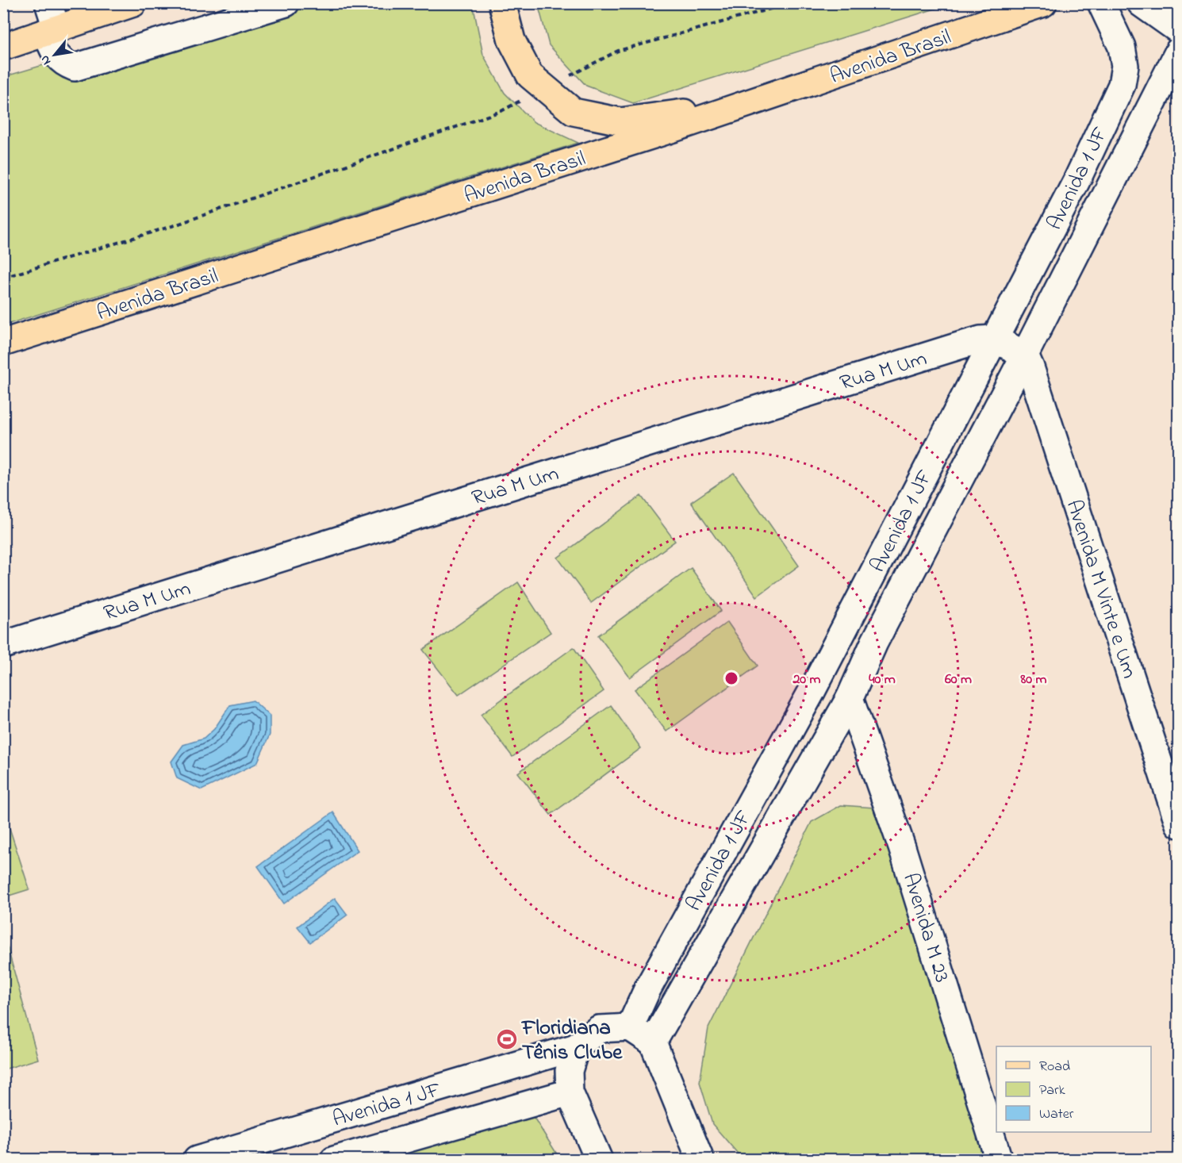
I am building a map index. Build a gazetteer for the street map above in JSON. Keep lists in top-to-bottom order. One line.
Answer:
{"streets":{"main road":["Avenida Brasil"],"street":["Avenida 1 JF","Rua M Um","Avenida M Vinte e Um","Avenida M 23"]},"crossings":[["Avenida 1 JF","Rua M Um"],["Avenida 1 JF","Avenida M Vinte e Um"],["Avenida 1 JF","Avenida M 23"]],"places":{"sports":["Floridiana Tênis Clube"]},"legend":["Road","Park","Water"],"north":"bottom left","rings":["20 m","40 m","60 m","80 m"]}
